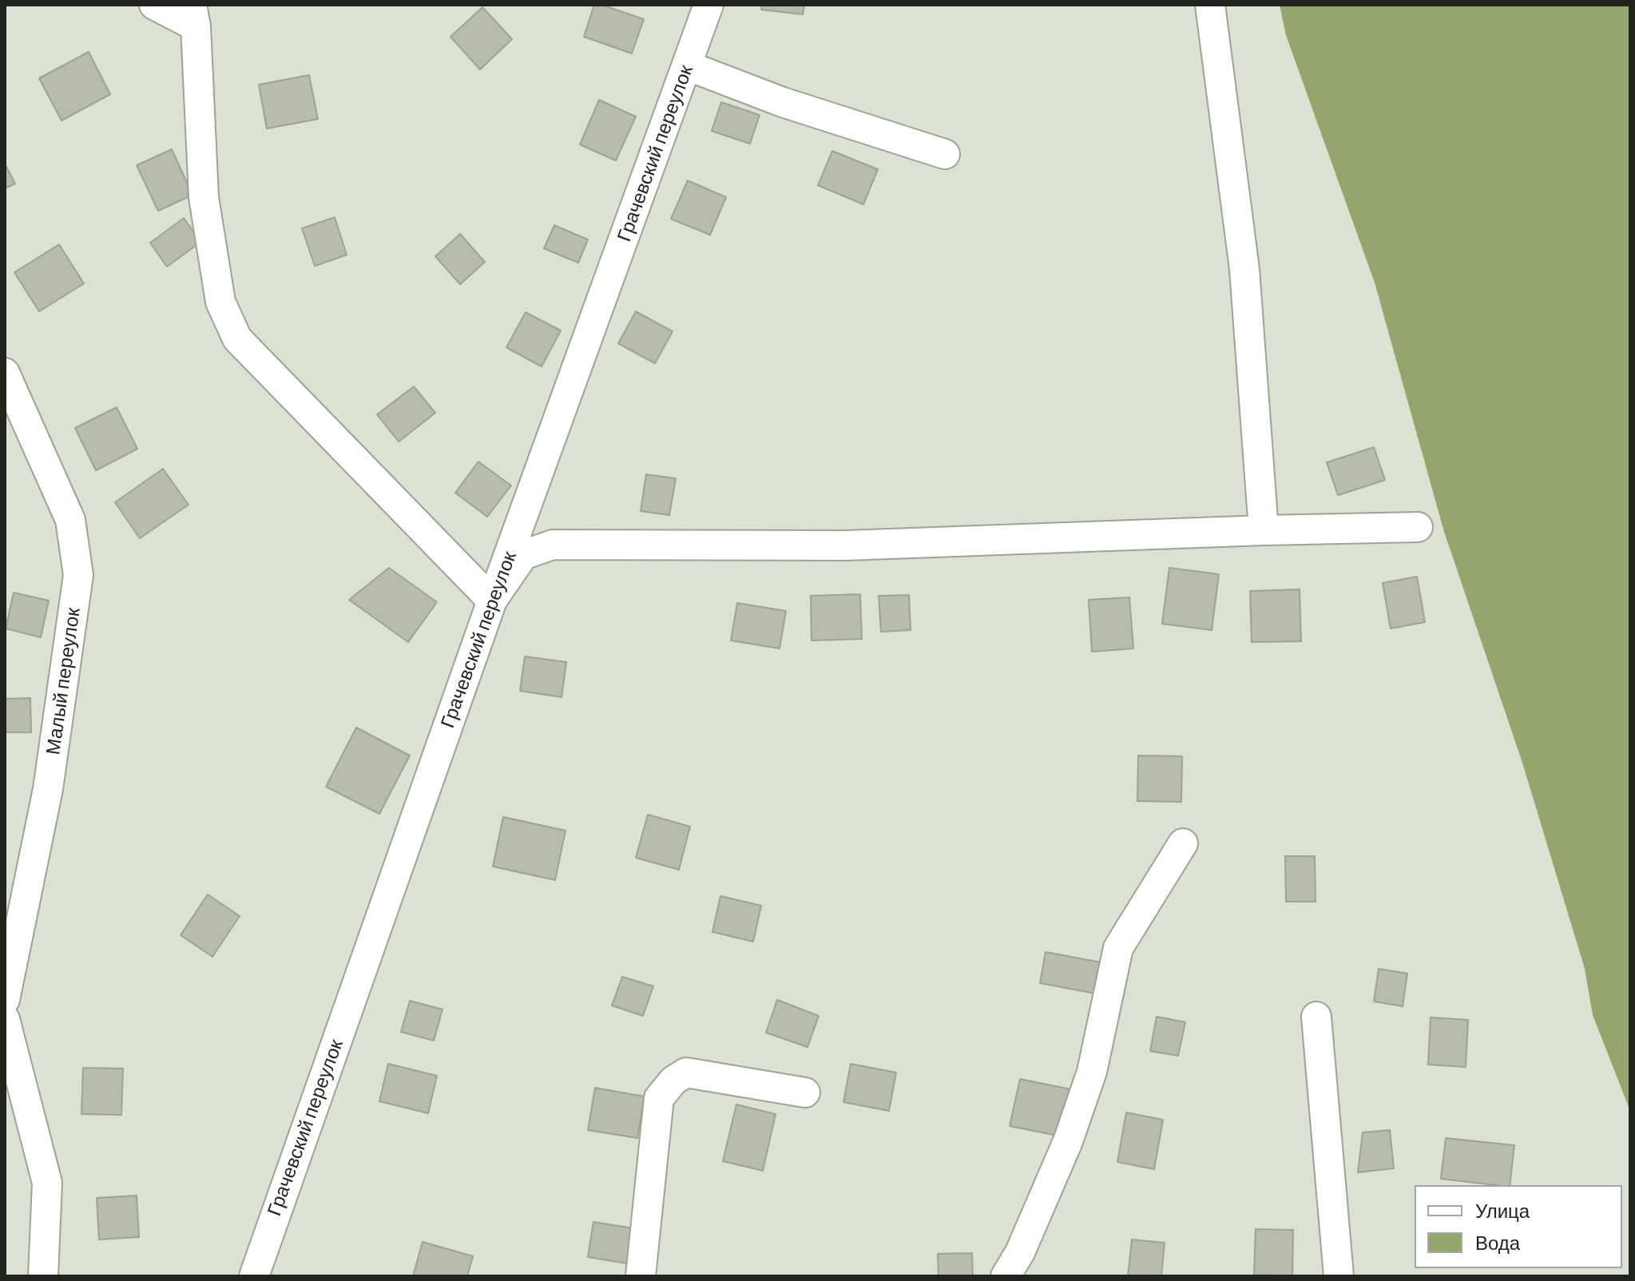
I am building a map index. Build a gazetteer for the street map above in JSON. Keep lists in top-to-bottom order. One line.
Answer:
{"streets":{"street":["Грачевский переулок","Малый переулок"]},"legend":["Улица","Вода"]}
